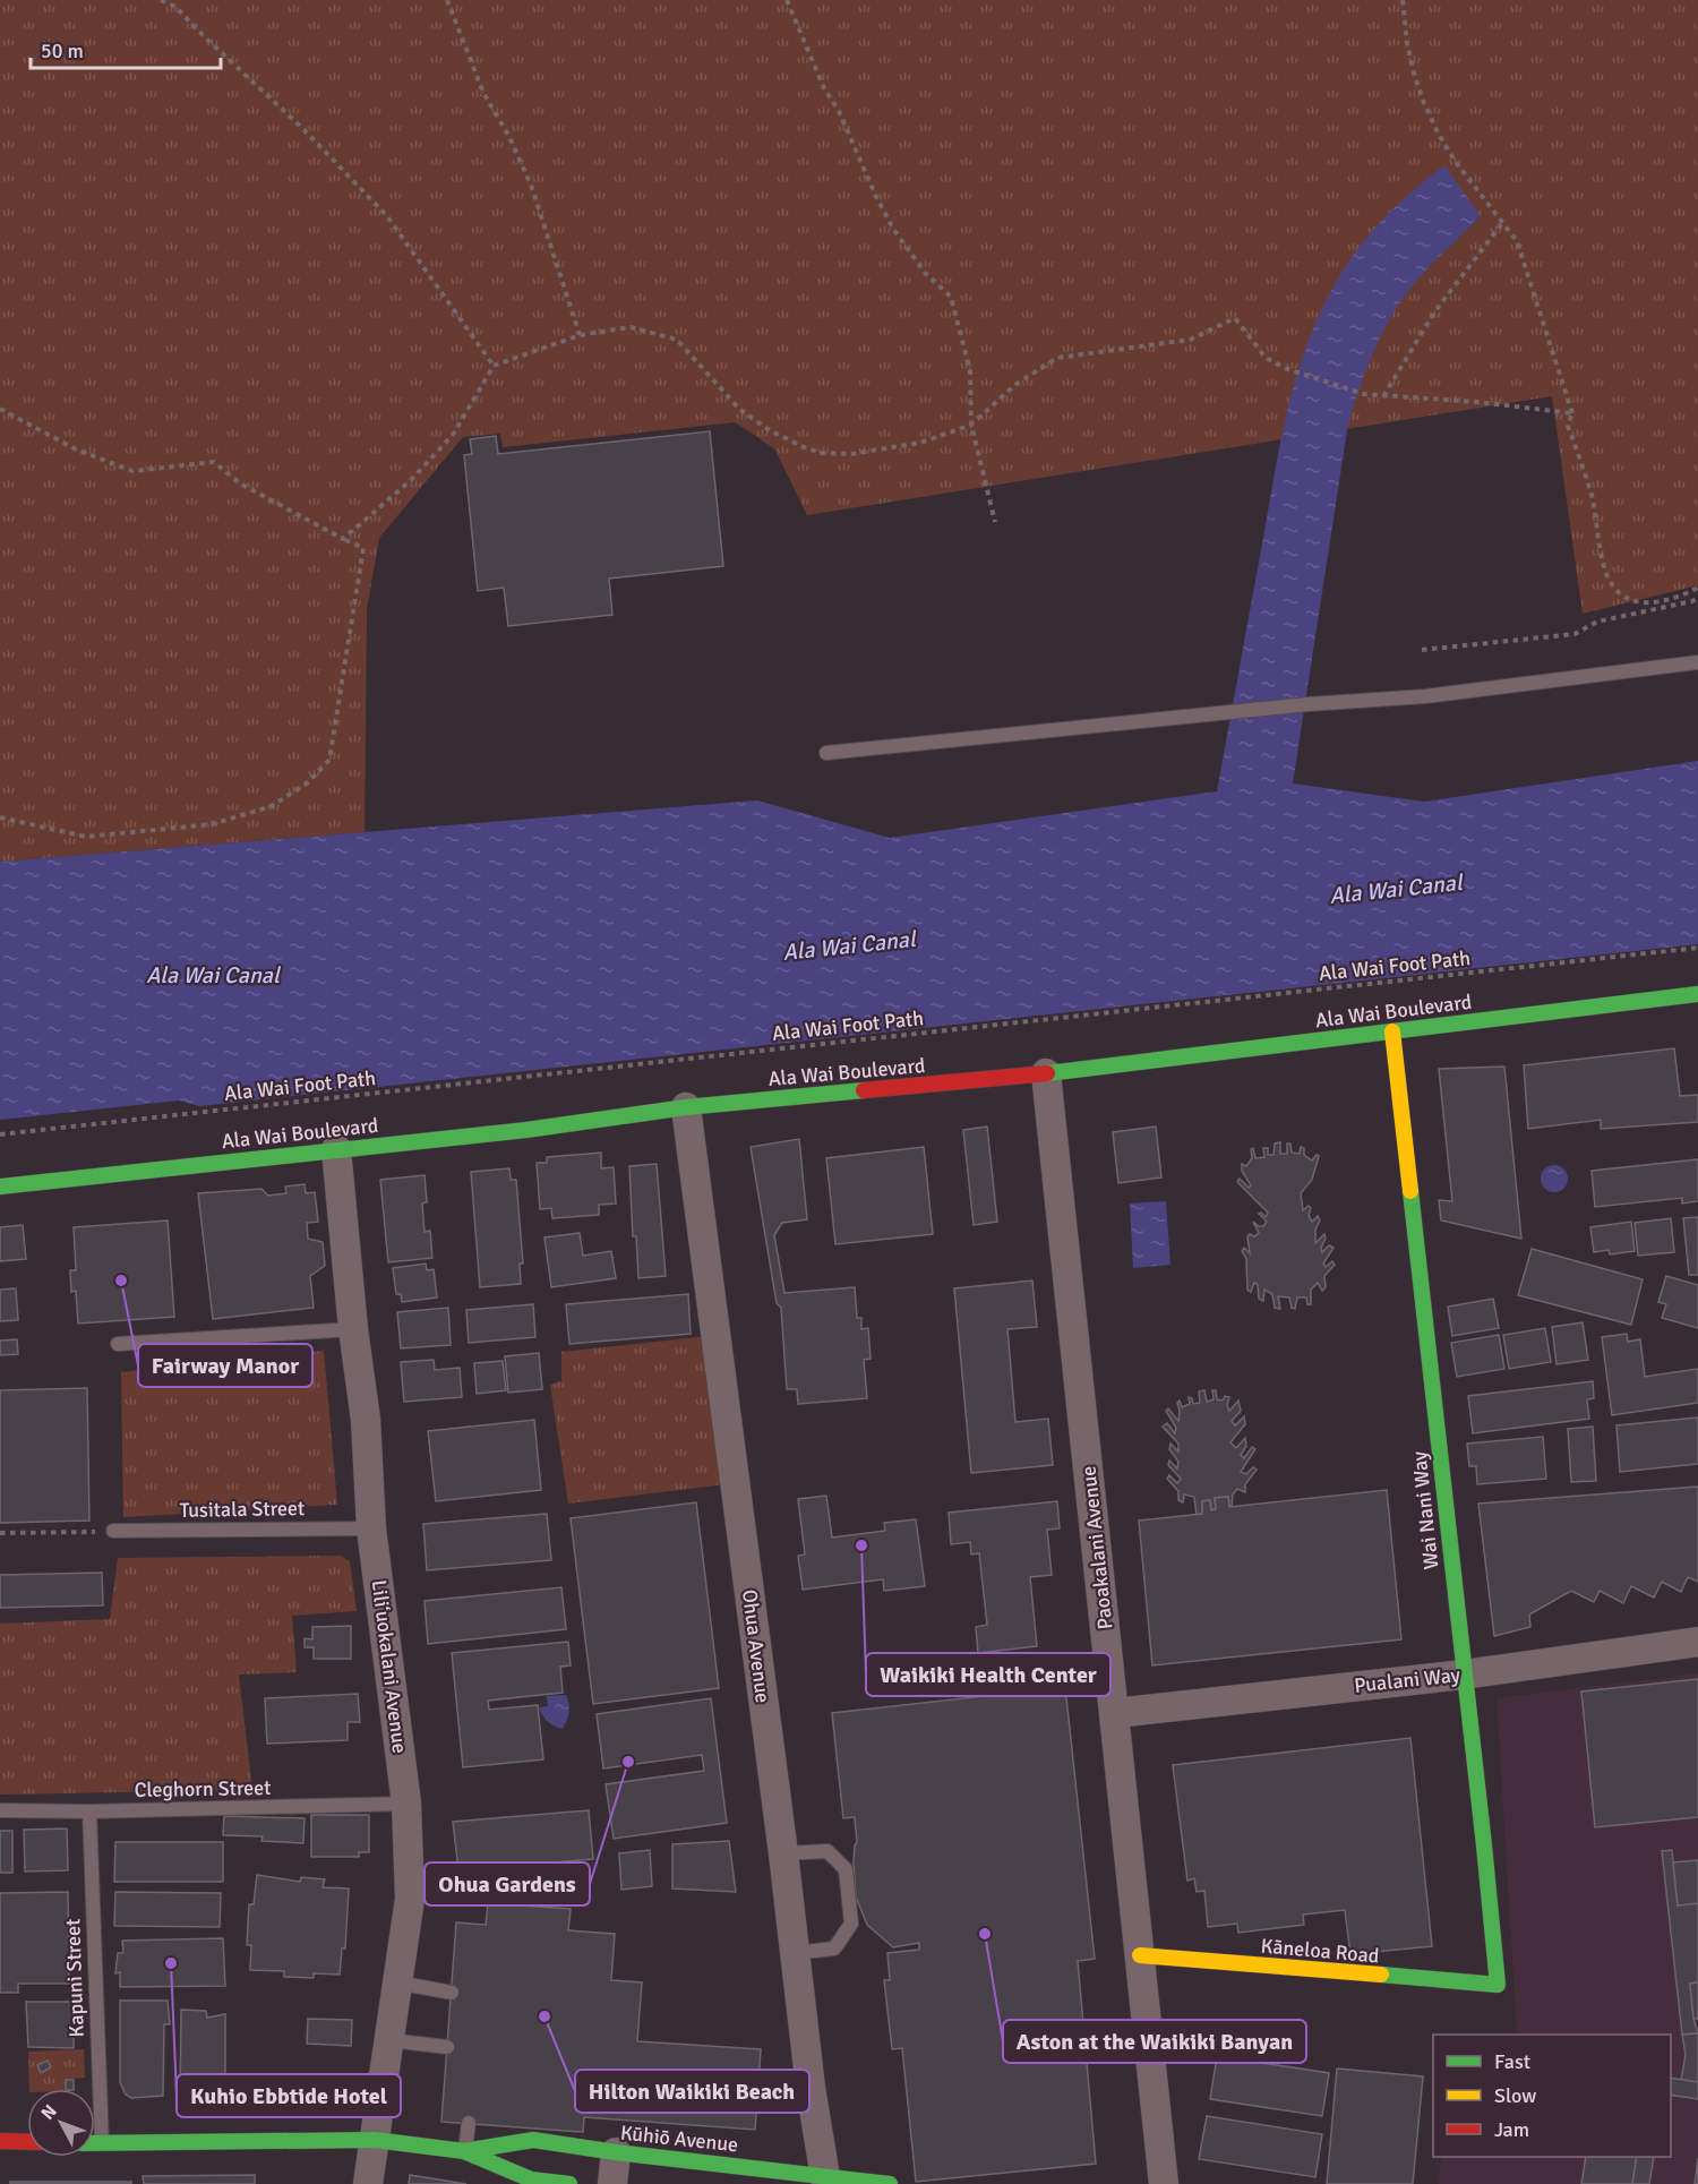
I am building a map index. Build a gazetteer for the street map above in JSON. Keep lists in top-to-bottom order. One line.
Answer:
{"streets":{"street":["Ala Wai Boulevard","Wai Nani Way","Paoakalani Avenue","Ohua Avenue","Liliʻuokalani Avenue","Pualani Way","Kāneloa Road","Kūhiō Avenue"],"lane":["Tusitala Street","Cleghorn Street","Kapuni Street"],"path":["Ala Wai Foot Path"]},"crossings":[["Ala Wai Boulevard","Wai Nani Way"],["Ala Wai Boulevard","Paoakalani Avenue"],["Ala Wai Boulevard","Ohua Avenue"],["Ala Wai Boulevard","Liliʻuokalani Avenue"],["Tusitala Street","Liliʻuokalani Avenue"],["Wai Nani Way","Pualani Way"],["Wai Nani Way","Kāneloa Road"],["Paoakalani Avenue","Pualani Way"],["Paoakalani Avenue","Kāneloa Road"],["Ohua Avenue","Kūhiō Avenue"],["Liliʻuokalani Avenue","Cleghorn Street"],["Liliʻuokalani Avenue","Kūhiō Avenue"],["Cleghorn Street","Kapuni Street"],["Kapuni Street","Kūhiō Avenue"]],"water":["Ala Wai Canal"],"places":["Fairway Manor","Waikiki Health Center","Ohua Gardens","Aston at the Waikiki Banyan","Kuhio Ebbtide Hotel","Hilton Waikiki Beach"],"legend":["Fast","Slow","Jam"],"scale_bar":"50 m","north":"top left"}
